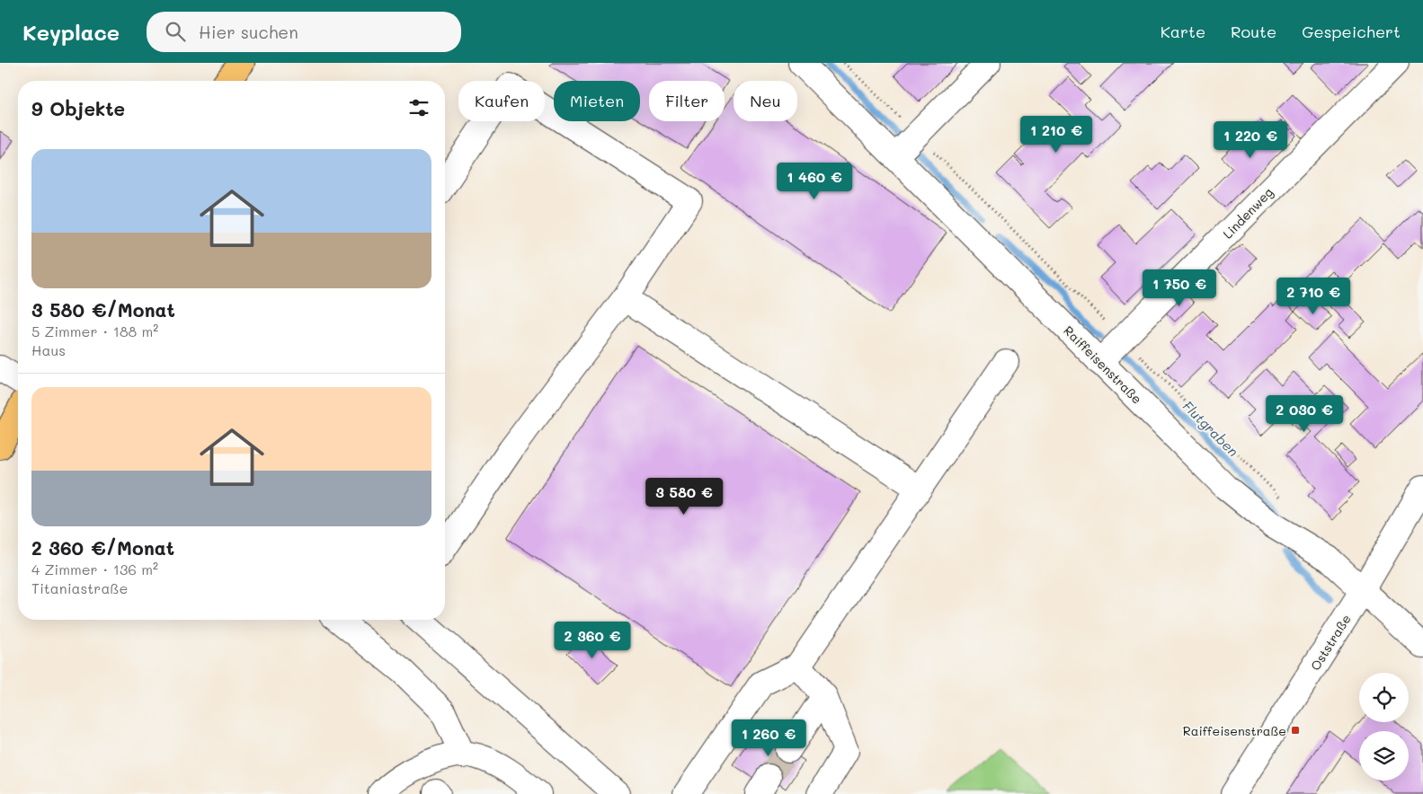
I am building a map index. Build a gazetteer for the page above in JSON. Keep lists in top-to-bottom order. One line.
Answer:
{"streets":{"street":["Lindenweg","Raiffeisenstraße","Oststraße"]},"crossings":[["Lindenweg","Raiffeisenstraße"],["Raiffeisenstraße","Oststraße"]],"water":["Flutgraben"],"places":{"transit":["Raiffeisenstraße"]},"page":{"header":"Keyplace","search":"Hier suchen","nav":["Karte","Route","Gespeichert"],"chip":["Kaufen","Mieten","Filter","Neu"],"heading":"9 Objekte","price":["1 210 €","1 220 €","1 460 €","1 750 €","2 710 €","2 030 €","3 580 €","2 360 €","1 260 €"],"list":[{"name":"3 580 €/Monat","note":"5 Zimmer · 188 m² · Haus"},{"name":"2 360 €/Monat","note":"4 Zimmer · 136 m² · Titaniastraße"}]}}
